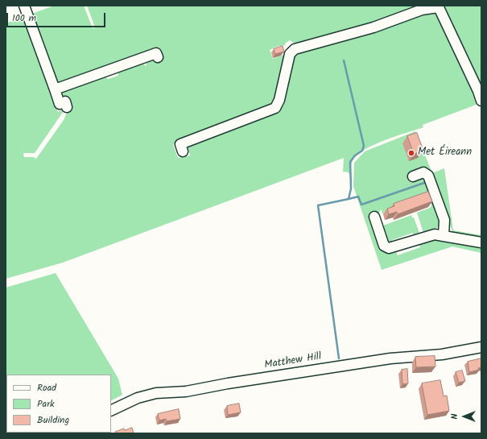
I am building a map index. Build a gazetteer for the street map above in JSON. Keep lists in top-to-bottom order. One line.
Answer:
{"streets":{"street":["Matthew Hill"]},"places":["Met Éireann"],"legend":["Road","Park","Building"],"scale_bar":"100 m","north":"left"}
